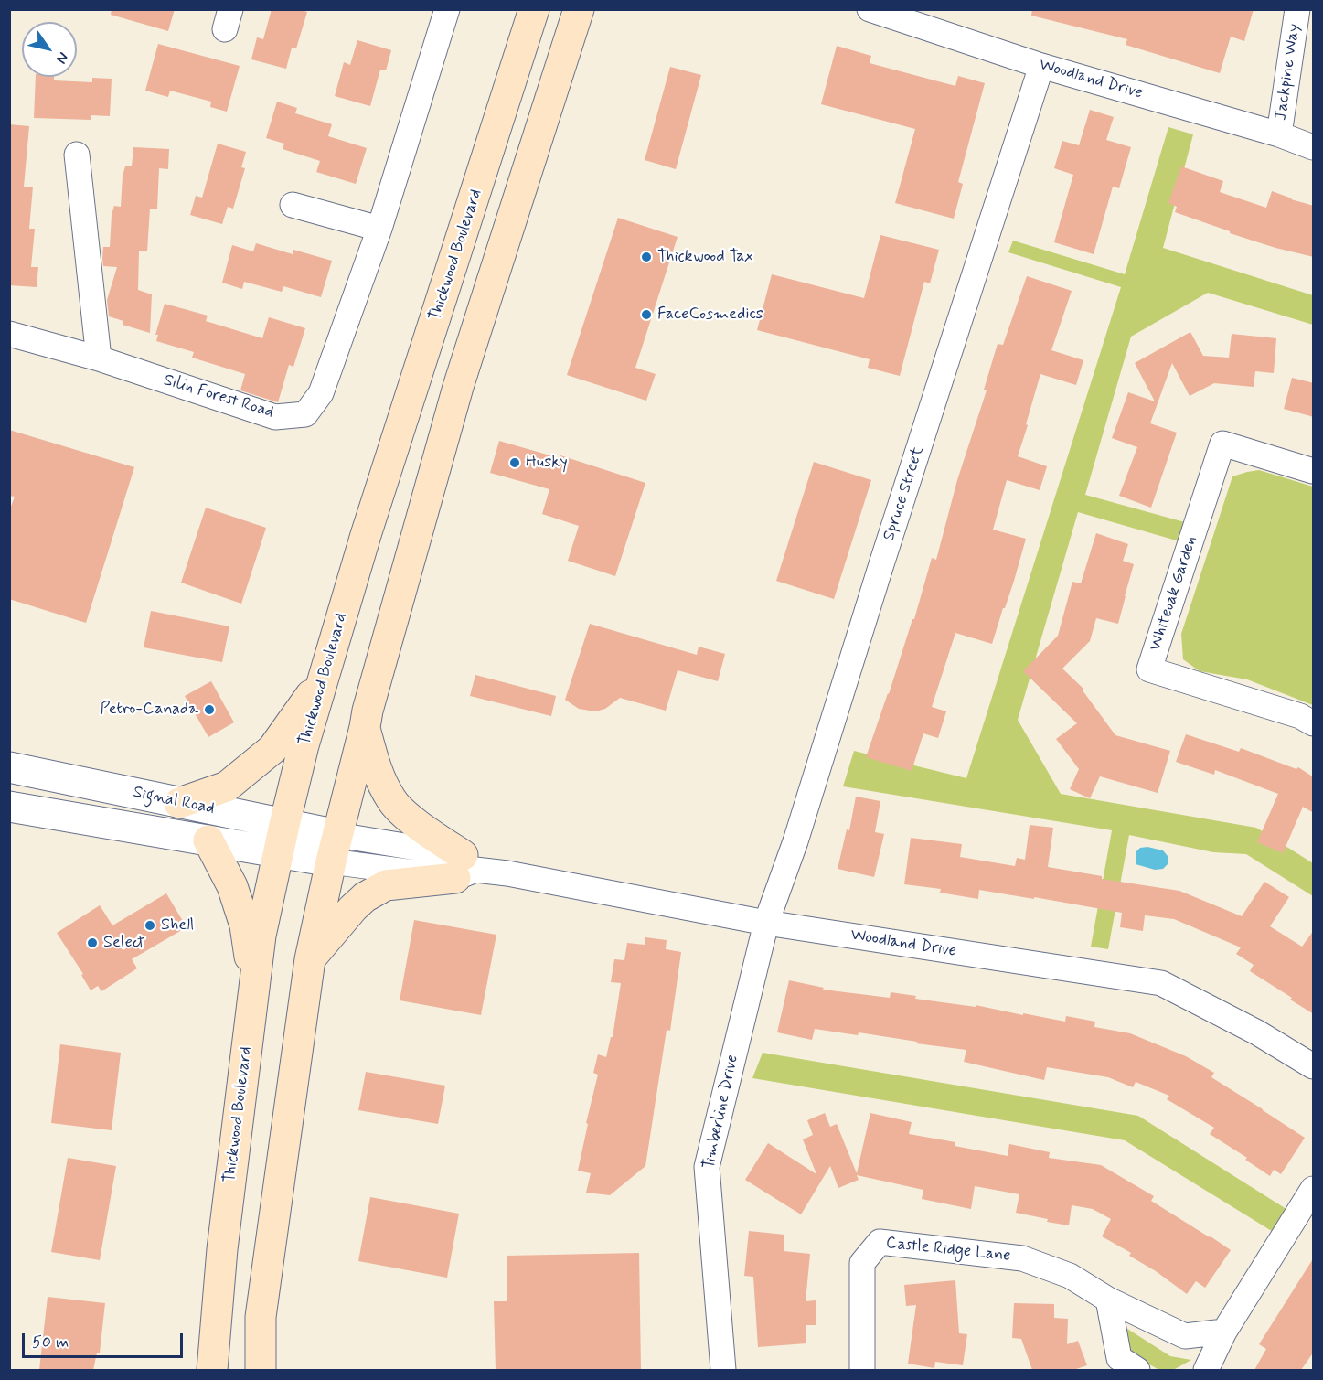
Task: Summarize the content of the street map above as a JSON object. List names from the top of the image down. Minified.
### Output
{"streets":{"main road":["Thickwood Boulevard"],"street":["Jackpine Way","Woodland Drive","Silin Forest Road","Spruce Street","Whiteoak Garden","Signal Road","Timberline Drive","Castle Ridge Lane"]},"crossings":[["Jackpine Way","Woodland Drive"],["Woodland Drive","Spruce Street"],["Woodland Drive","Signal Road"],["Woodland Drive","Timberline Drive"],["Thickwood Boulevard","Signal Road"],["Spruce Street","Timberline Drive"]],"places":["Thickwood Tax","FaceCosmedics","Husky","Petro-Canada","Shell","Select"],"scale_bar":"50 m","north":"bottom right"}
